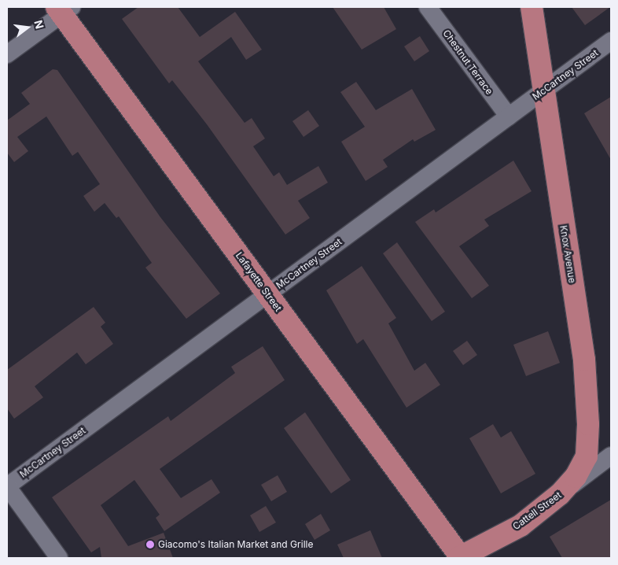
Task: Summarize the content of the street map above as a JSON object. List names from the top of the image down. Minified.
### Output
{"streets":{"main road":["Knox Avenue","Lafayette Street","Cattell Street"],"street":["Chestnut Terrace","McCartney Street"]},"crossings":[["Chestnut Terrace","McCartney Street"],["McCartney Street","Knox Avenue"],["McCartney Street","Lafayette Street"],["Knox Avenue","Cattell Street"],["Lafayette Street","Cattell Street"]],"places":["Giacomo's Italian Market and Grille"],"north":"right"}
